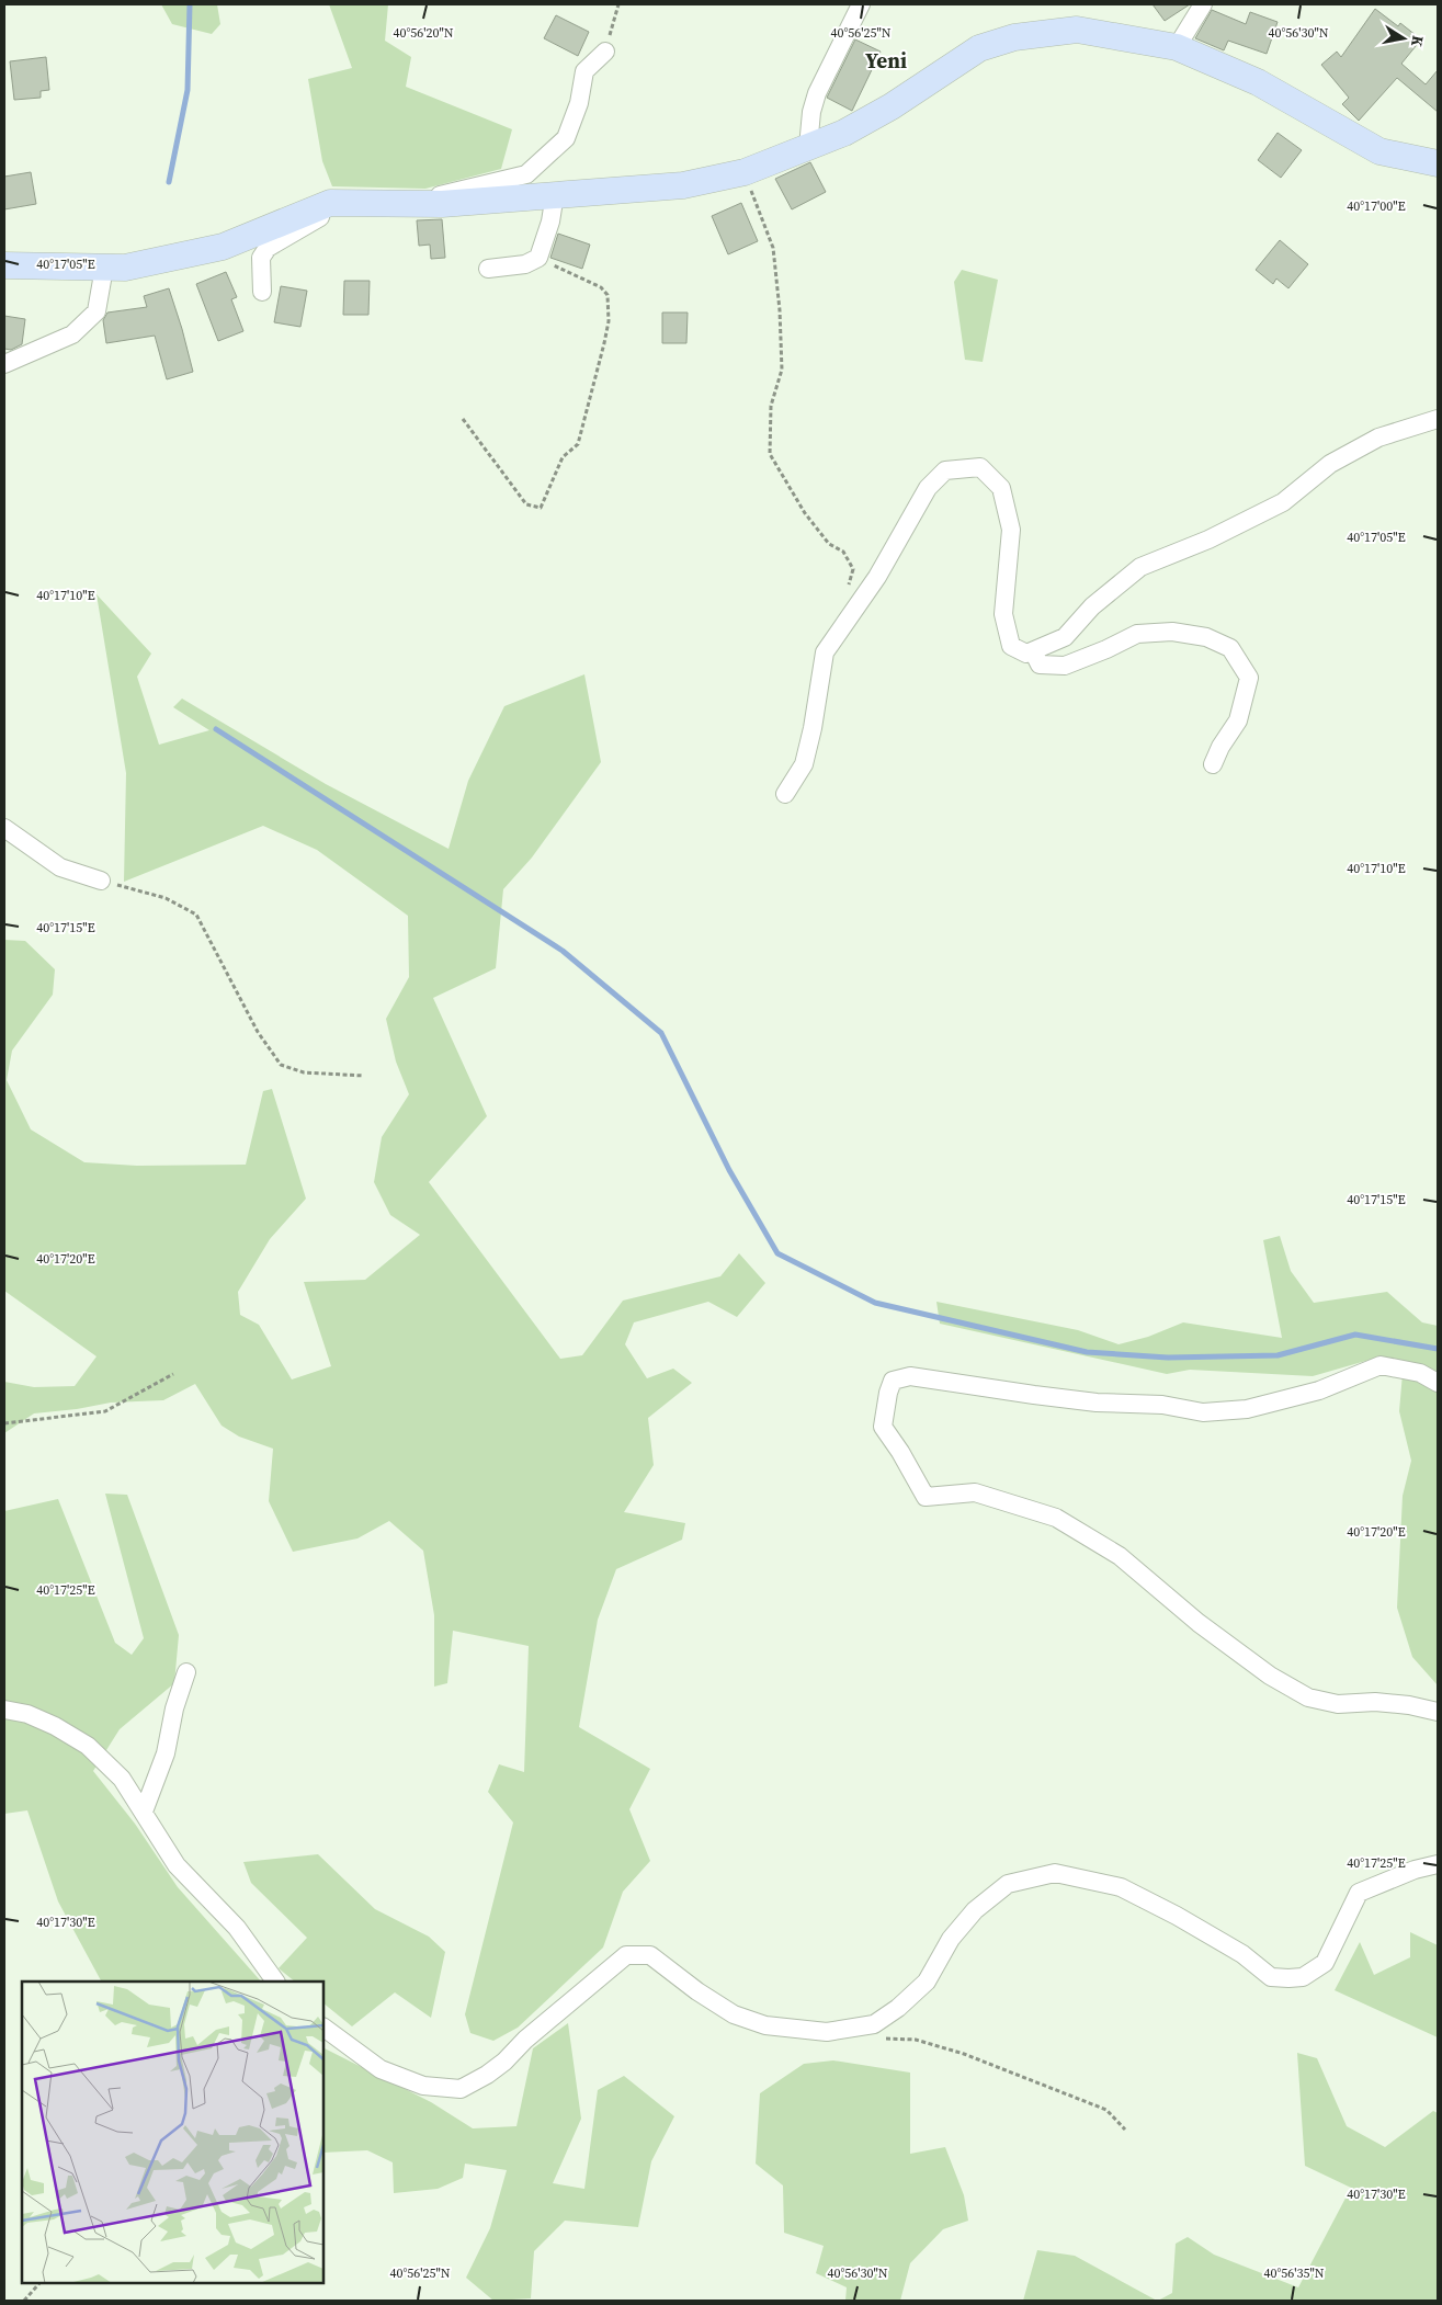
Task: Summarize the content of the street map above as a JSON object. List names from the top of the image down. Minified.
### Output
{"districts":["Yeni"],"north":"right","coordinates":["40°56'20\"N","40°56'25\"N","40°56'30\"N","40°17'00\"E","40°17'05\"E","40°17'10\"E","40°17'15\"E","40°17'20\"E","40°17'25\"E","40°17'30\"E","40°56'35\"N"]}
